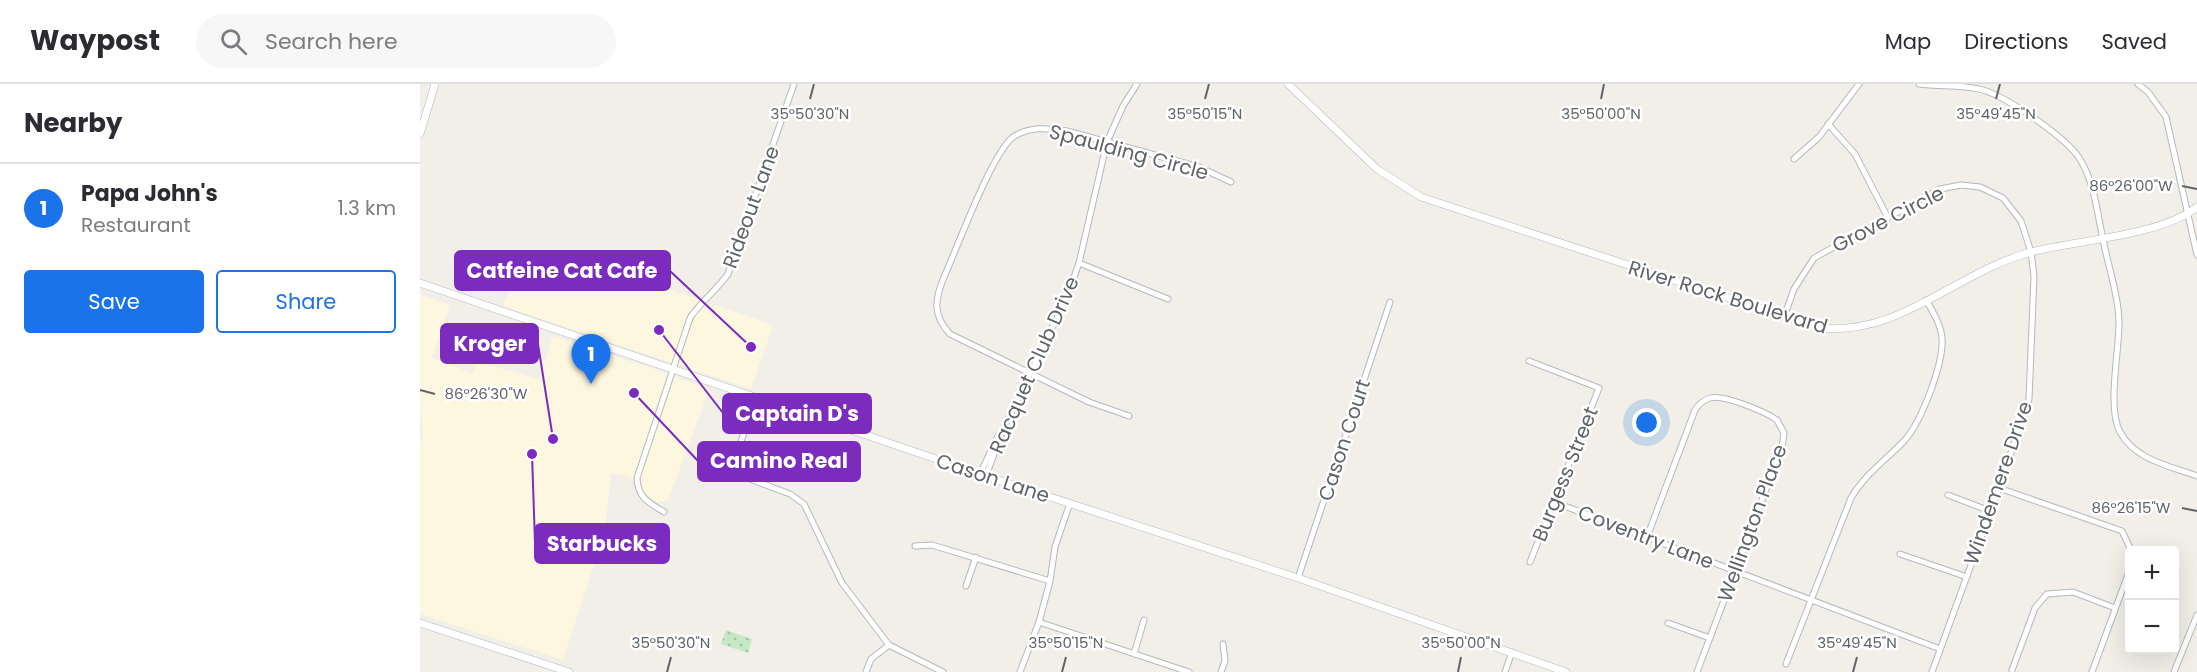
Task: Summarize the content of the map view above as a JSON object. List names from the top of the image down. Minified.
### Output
{"streets":{"street":["Spaulding Circle","Rideout Lane","Grove Circle","River Rock Boulevard","Racquet Club Drive","Cason Court","Burgess Street","Cason Lane","Windemere Drive","Wellington Place","Coventry Lane"]},"crossings":[["Spaulding Circle","Racquet Club Drive"],["Rideout Lane","Cason Lane"],["Grove Circle","River Rock Boulevard"],["Grove Circle","Windemere Drive"],["River Rock Boulevard","Windemere Drive"],["Racquet Club Drive","Cason Lane"],["Cason Court","Cason Lane"],["Burgess Street","Coventry Lane"],["Windemere Drive","Coventry Lane"],["Wellington Place","Coventry Lane"]],"places":["Captain D's","Catfeine Cat Cafe","Camino Real","Kroger","Starbucks"],"page":{"header":"Waypost","search":"Search here","nav":["Map","Directions","Saved"],"heading":"Nearby","list":[{"mark":"1","name":"Papa John's","note":"Restaurant","value":"1.3 km"}],"buttons":["Save","Share"],"pins":"1","map_buttons":["+","−"]},"coordinates":["35°50'30\"N","35°50'15\"N","35°50'00\"N","35°49'45\"N","86°26'00\"W","86°26'30\"W","86°26'15\"W"]}
